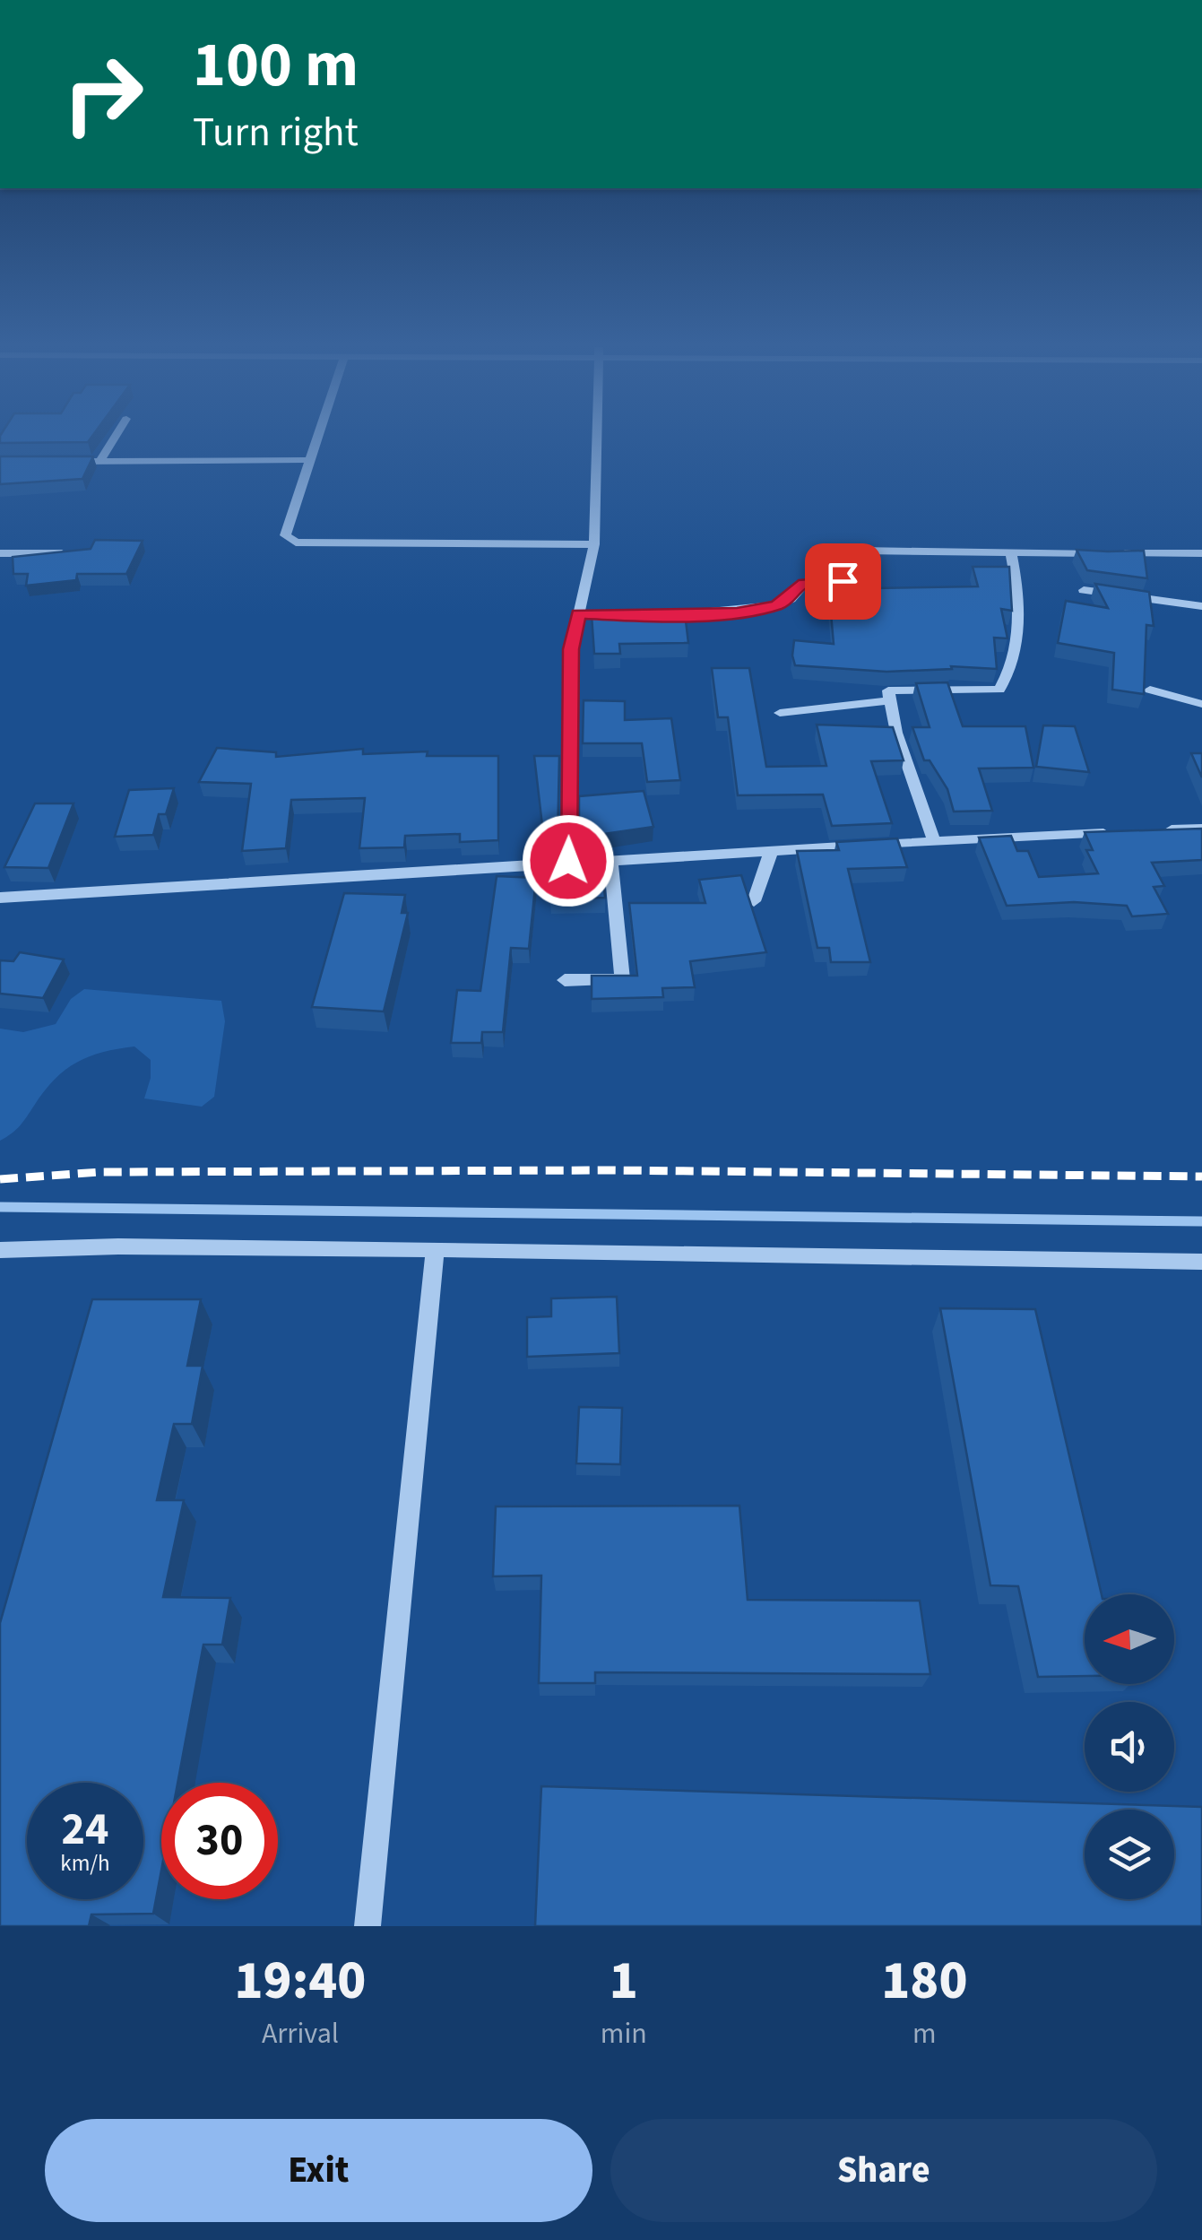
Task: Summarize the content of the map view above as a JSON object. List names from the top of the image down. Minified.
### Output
{"north":"left","page":{"turn":["100 m","Turn right"],"speed":"24 km/h","limit":"30","eta":["19:40","Arrival","1","min","180","m"],"buttons":["Exit","Share"]}}
